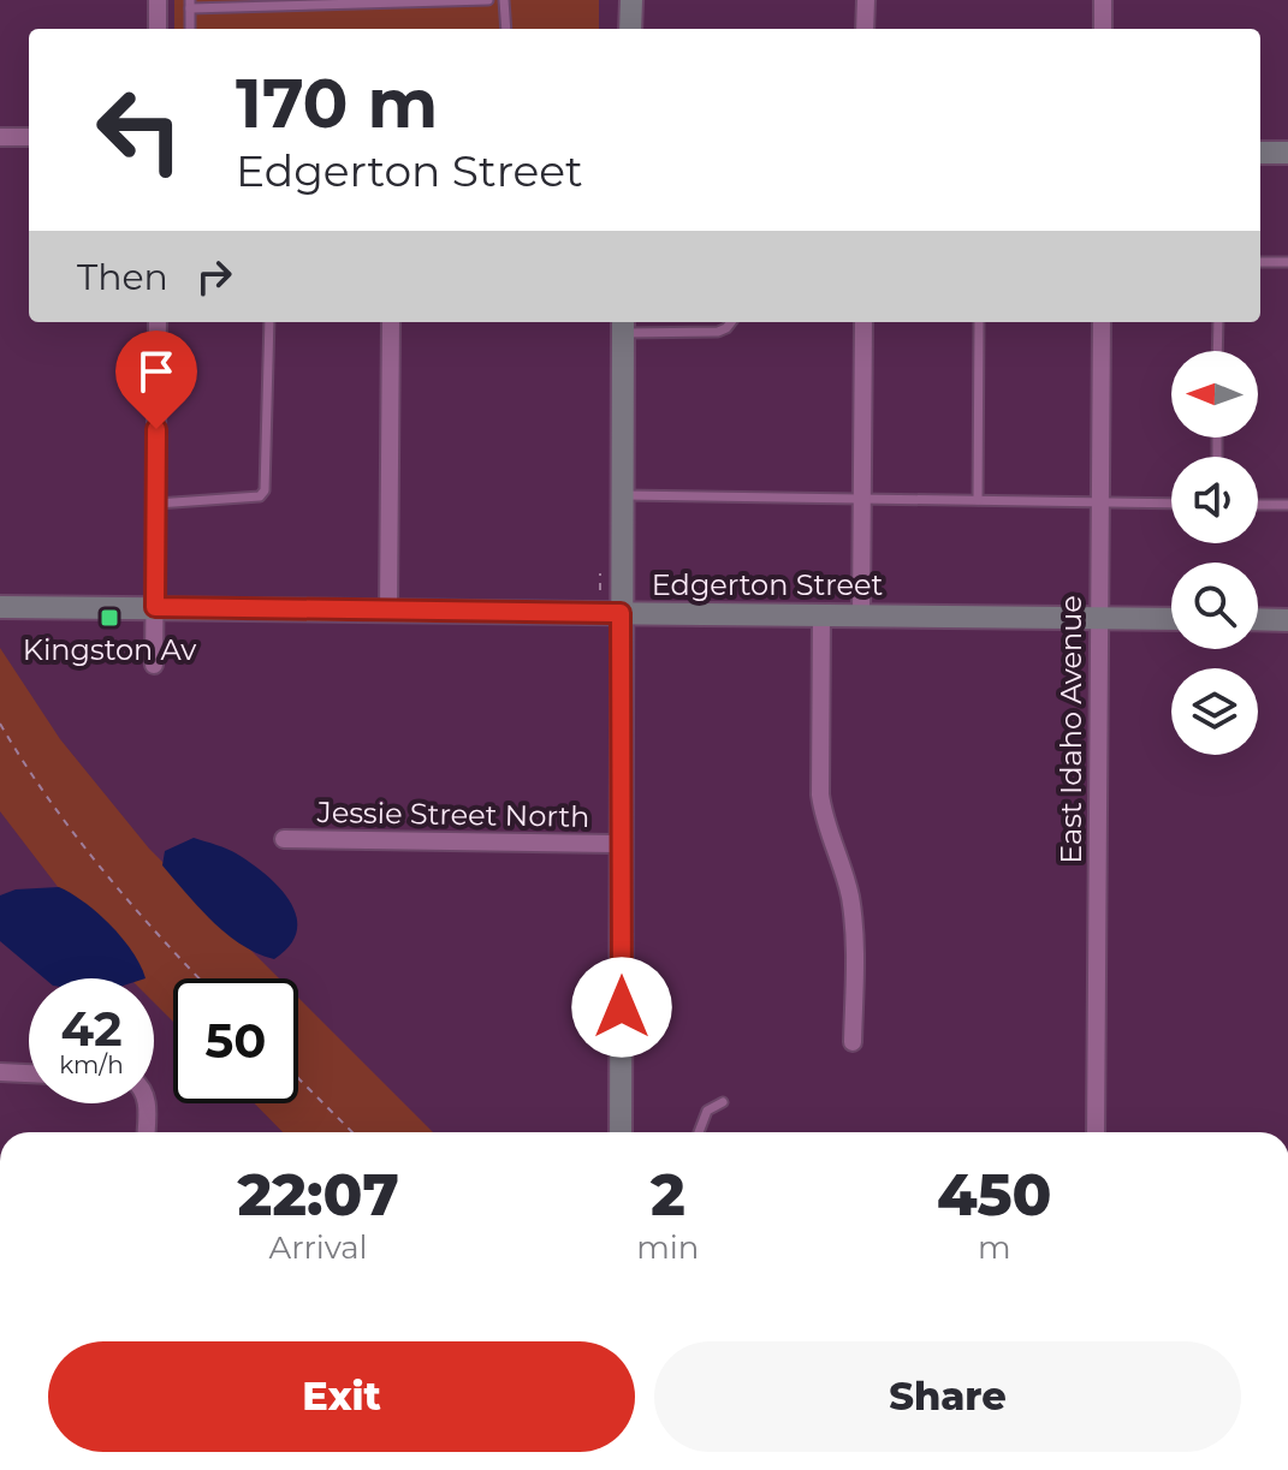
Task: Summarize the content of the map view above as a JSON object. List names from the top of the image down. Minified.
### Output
{"streets":{"street":["Edgerton Street","East Idaho Avenue","Jessie Street North"]},"crossings":[["Edgerton Street","East Idaho Avenue"]],"places":{"transit":["Kingston Av"]},"north":"left","page":{"turn":["170 m","Edgerton Street"],"then":"Then","speed":"42 km/h","limit":"50","eta":["22:07","Arrival","2","min","450","m"],"buttons":["Exit","Share"]}}
